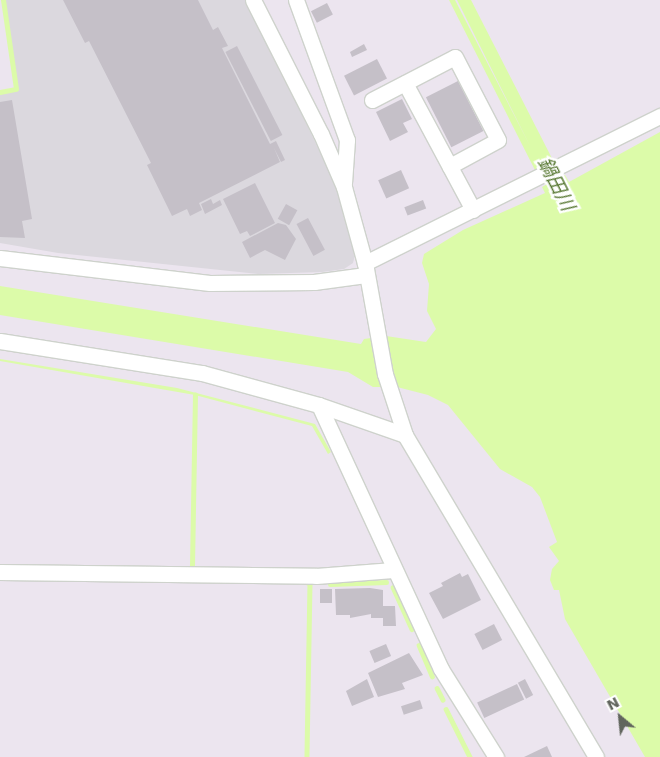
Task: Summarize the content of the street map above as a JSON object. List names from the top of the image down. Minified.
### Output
{"water":["鍋田川"],"north":"top left"}
